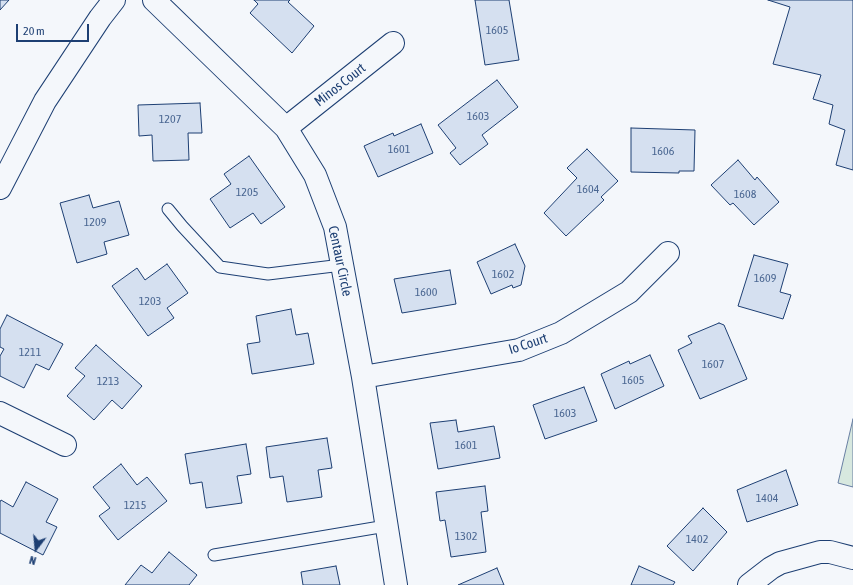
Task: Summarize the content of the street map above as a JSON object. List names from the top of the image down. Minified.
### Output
{"streets":{"street":["Minos Court","Centaur Circle","Io Court"]},"crossings":[["Minos Court","Centaur Circle"],["Centaur Circle","Io Court"]],"house_numbers":["1605","1603","1207","1601","1606","1604","1205","1608","1209","1602","1609","1600","1203","1211","1607","1605","1213","1603","1601","1404","1215","1302","1402"],"scale_bar":"20 m","north":"bottom"}
